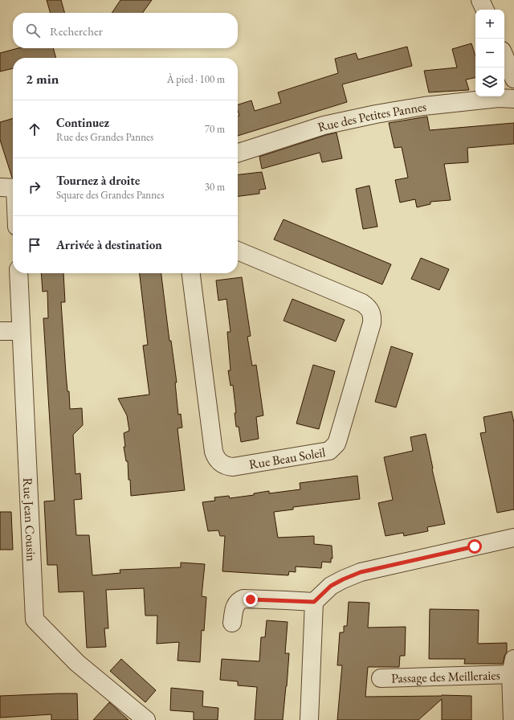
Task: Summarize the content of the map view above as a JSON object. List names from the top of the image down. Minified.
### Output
{"streets":{"street":["Rue des Petites Pannes","Rue Beau Soleil","Rue Jean Cousin","Passage des Meilleraies"]},"page":{"map_buttons":["+","−"],"search":"Rechercher","heading":["2 min","À pied · 100 m"],"list":[["Continuez","Rue des Grandes Pannes","70 m"],["Tournez à droite","Square des Grandes Pannes","30 m"],"Arrivée à destination"]}}
